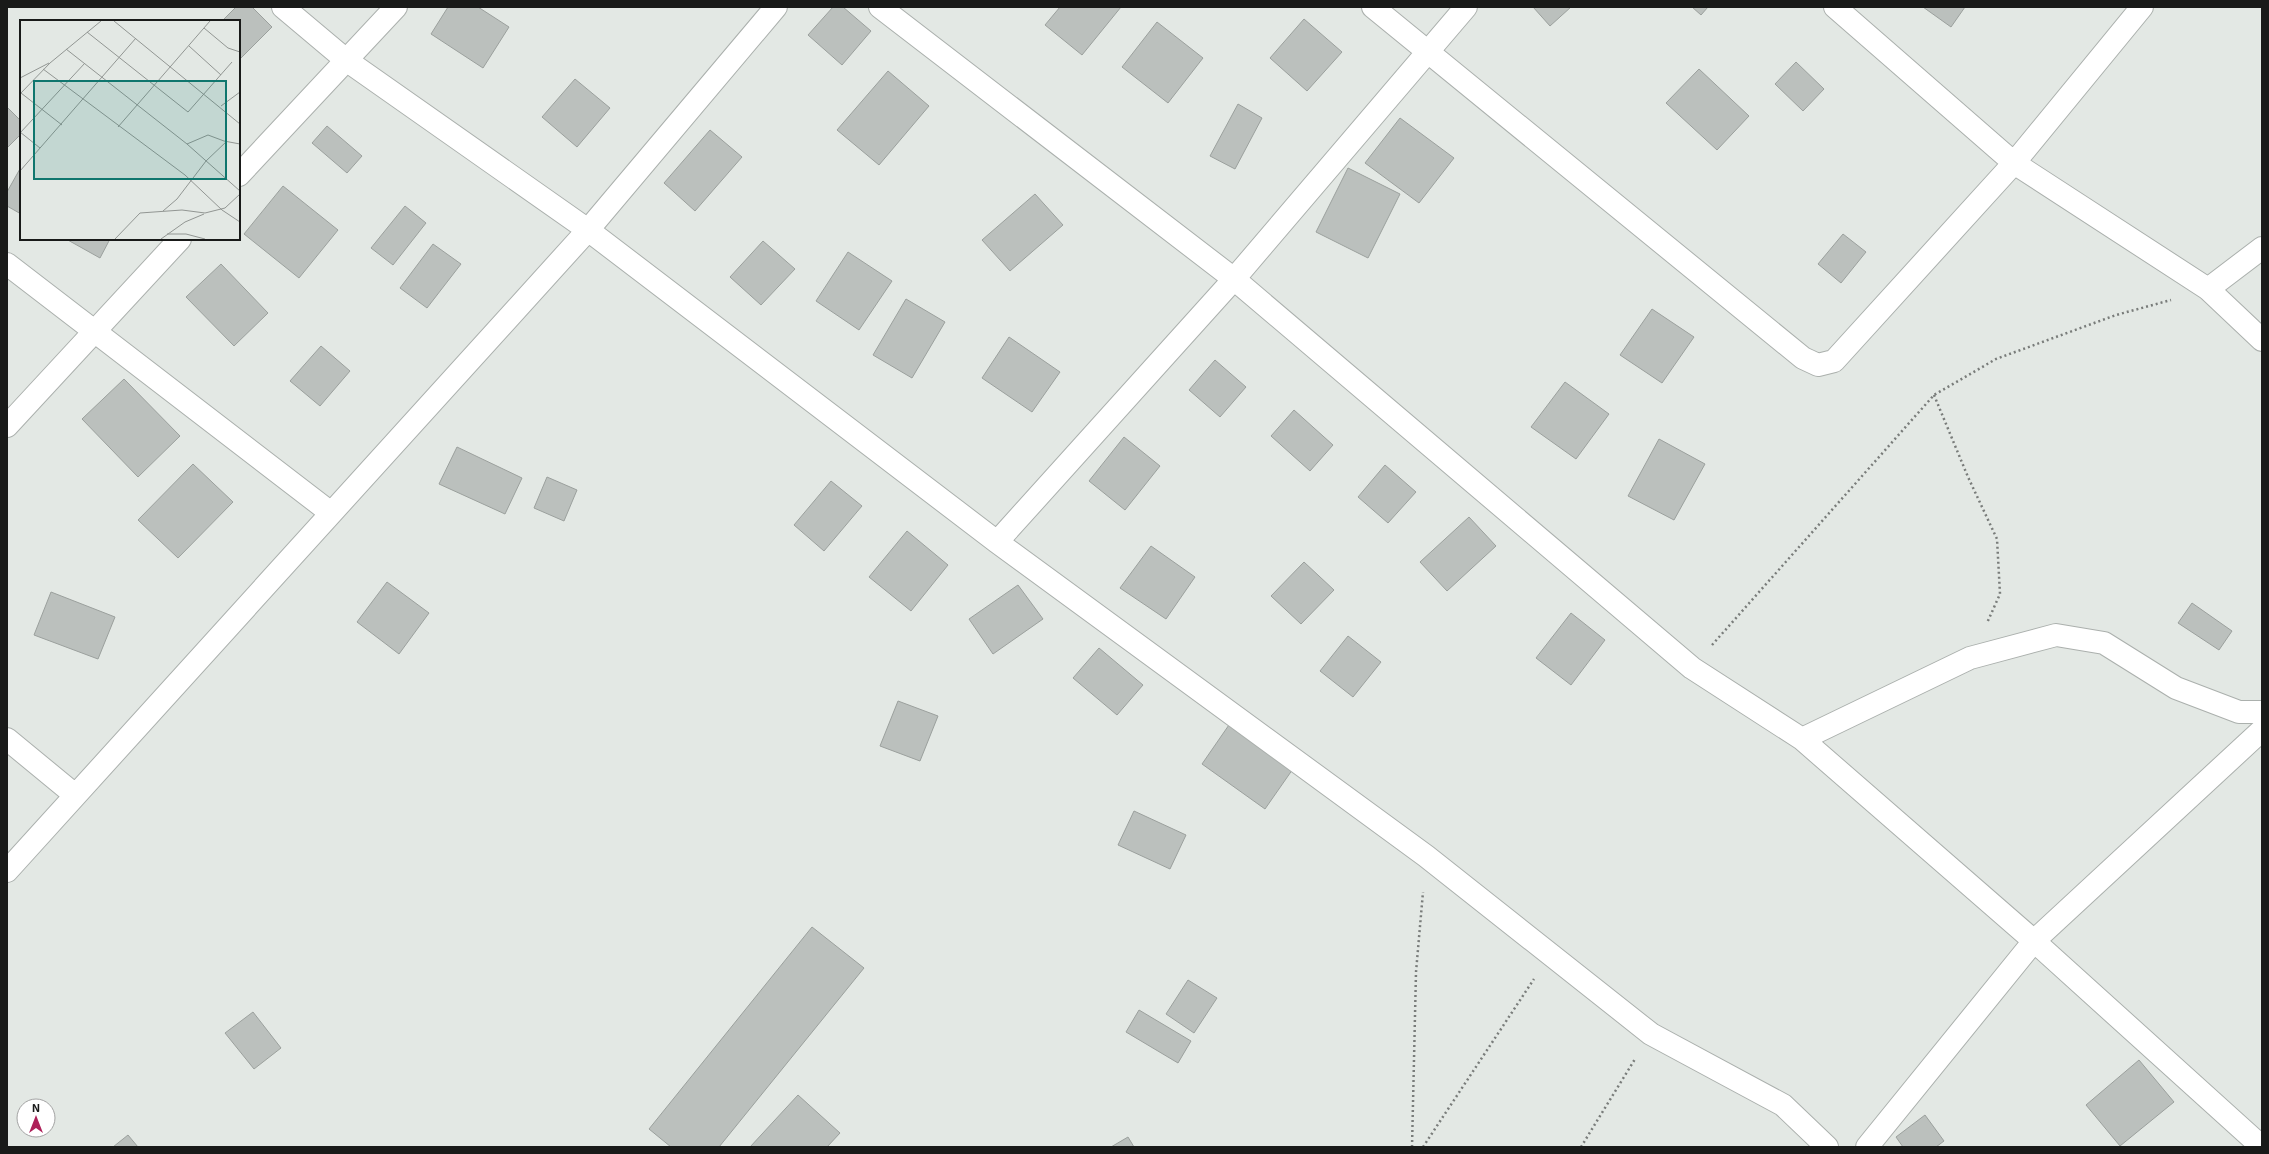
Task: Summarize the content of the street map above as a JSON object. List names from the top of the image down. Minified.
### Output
{"north":"top"}
